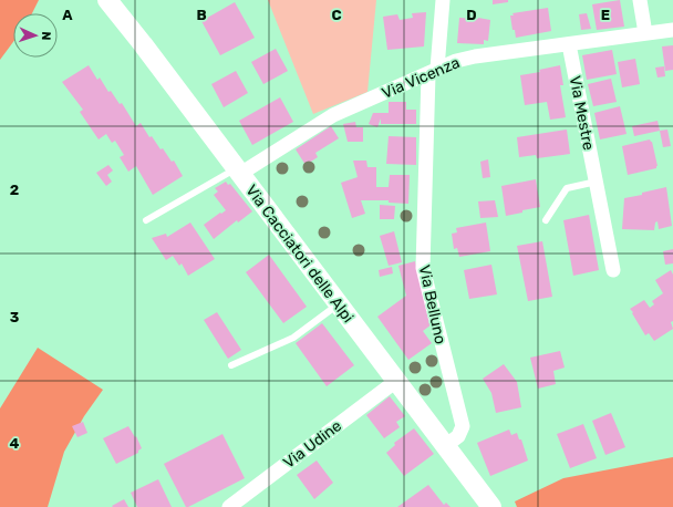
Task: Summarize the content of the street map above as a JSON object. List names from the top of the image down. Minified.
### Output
{"streets":{"street":["Via Vicenza","Via Mestre","Via Cacciatori delle Alpi","Via Belluno","Via Udine"]},"crossings":[["Via Vicenza","Via Mestre"],["Via Vicenza","Via Cacciatori delle Alpi"],["Via Vicenza","Via Belluno"],["Via Cacciatori delle Alpi","Via Belluno"],["Via Cacciatori delle Alpi","Via Udine"]],"north":"right","grid":{"columns":["A","B","C","D","E"],"rows":["2","3","4"]}}
